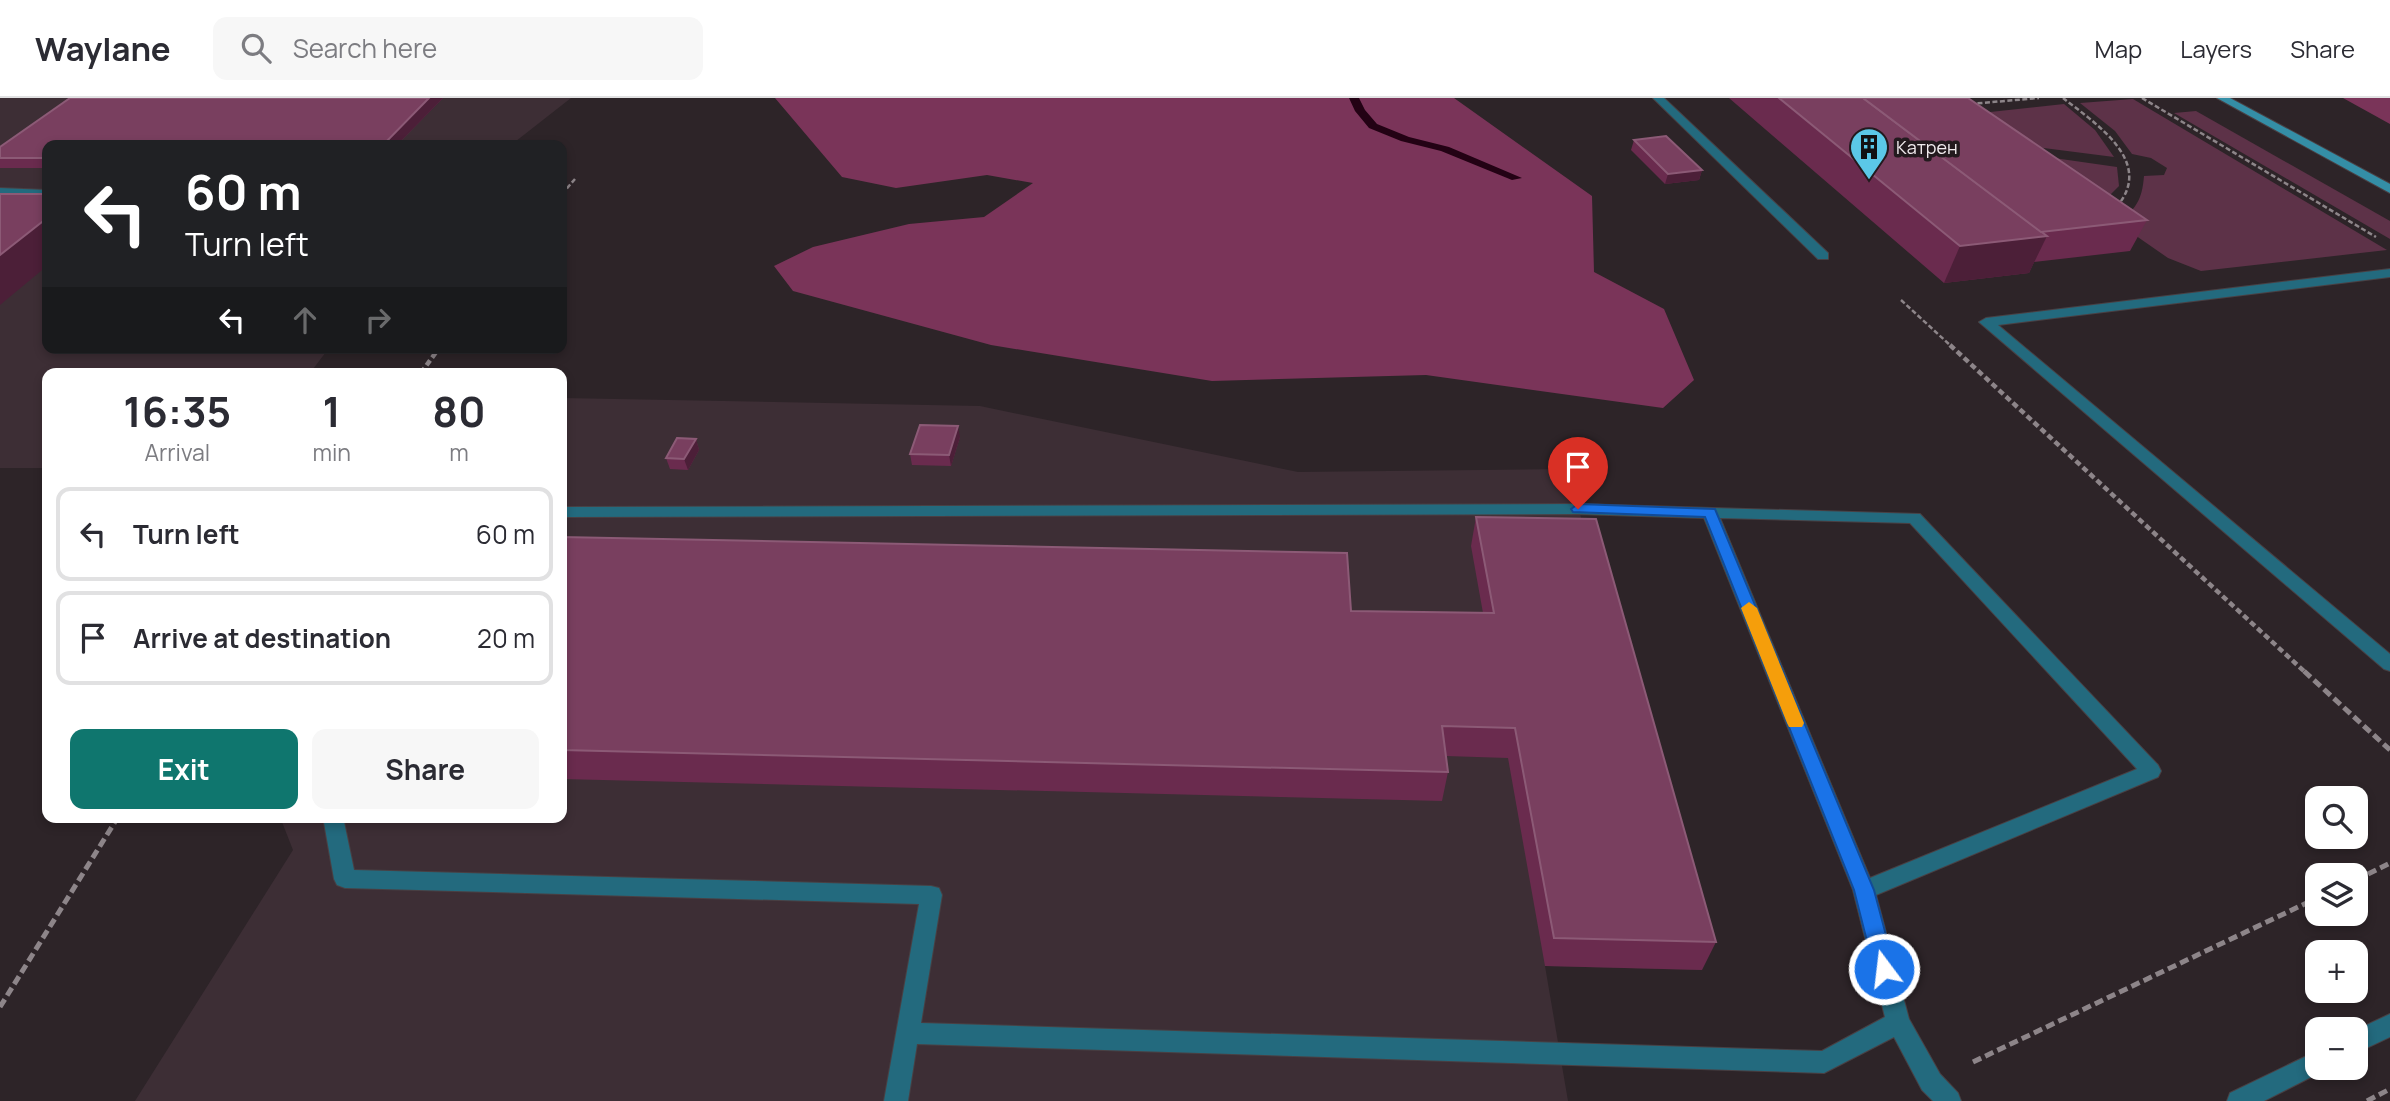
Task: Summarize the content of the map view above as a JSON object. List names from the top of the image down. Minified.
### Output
{"places":{"building":["Катрен"]},"page":{"header":"Waylane","search":"Search here","nav":["Map","Layers","Share"],"turn":["60 m","Turn left"],"eta":["16:35","Arrival","1","min","80","m"],"list":[{"name":"Turn left","value":"60 m"},{"name":"Arrive at destination","value":"20 m"}],"buttons":["Exit","Share"],"map_buttons":["+","−"]}}
